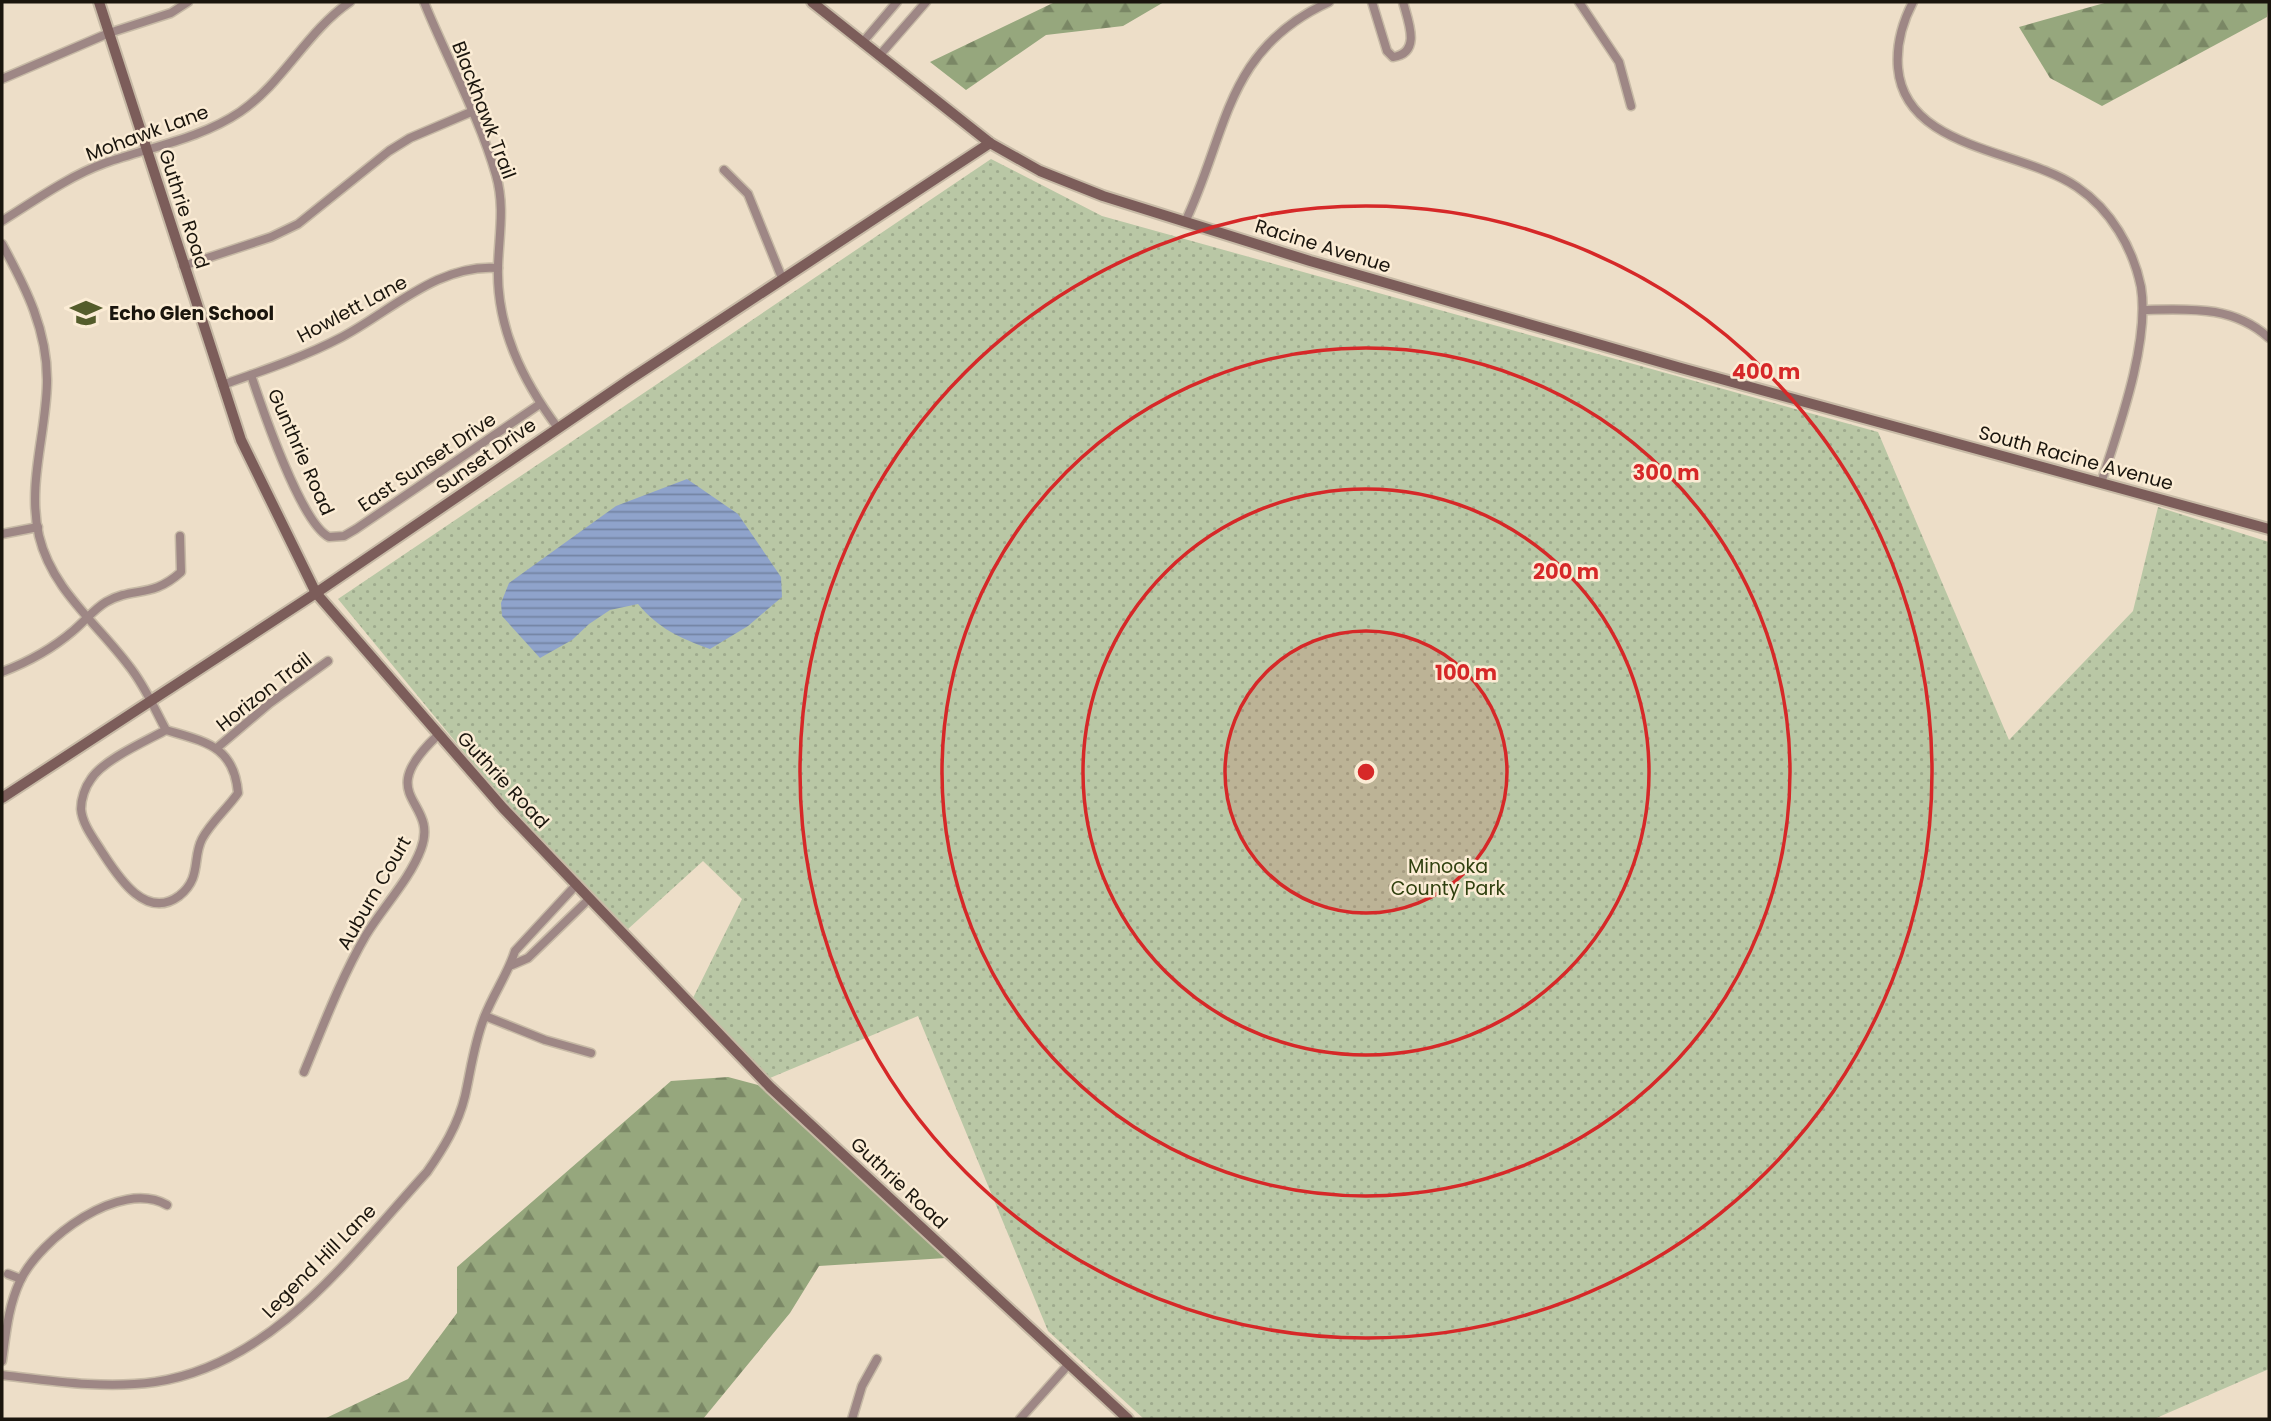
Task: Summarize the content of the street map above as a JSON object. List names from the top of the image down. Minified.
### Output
{"streets":{"street":["Blackhawk Trail","Mohawk Lane","Guthrie Road","Racine Avenue","Howlett Lane","Gunthrie Road","Sunset Drive","South Racine Avenue","East Sunset Drive","Horizon Trail","Auburn Court","Legend Hill Lane"]},"crossings":[["Blackhawk Trail","Howlett Lane"],["Blackhawk Trail","Sunset Drive"],["Blackhawk Trail","East Sunset Drive"],["Mohawk Lane","Guthrie Road"],["Guthrie Road","Howlett Lane"],["Guthrie Road","Sunset Drive"],["Guthrie Road","Auburn Court"],["Guthrie Road","Legend Hill Lane"],["Racine Avenue","Sunset Drive"],["Racine Avenue","South Racine Avenue"],["Howlett Lane","Gunthrie Road"],["Gunthrie Road","East Sunset Drive"]],"parks":["Minooka County Park"],"places":{"school or university":["Echo Glen School"]},"rings":["400 m","300 m","200 m","100 m"]}
